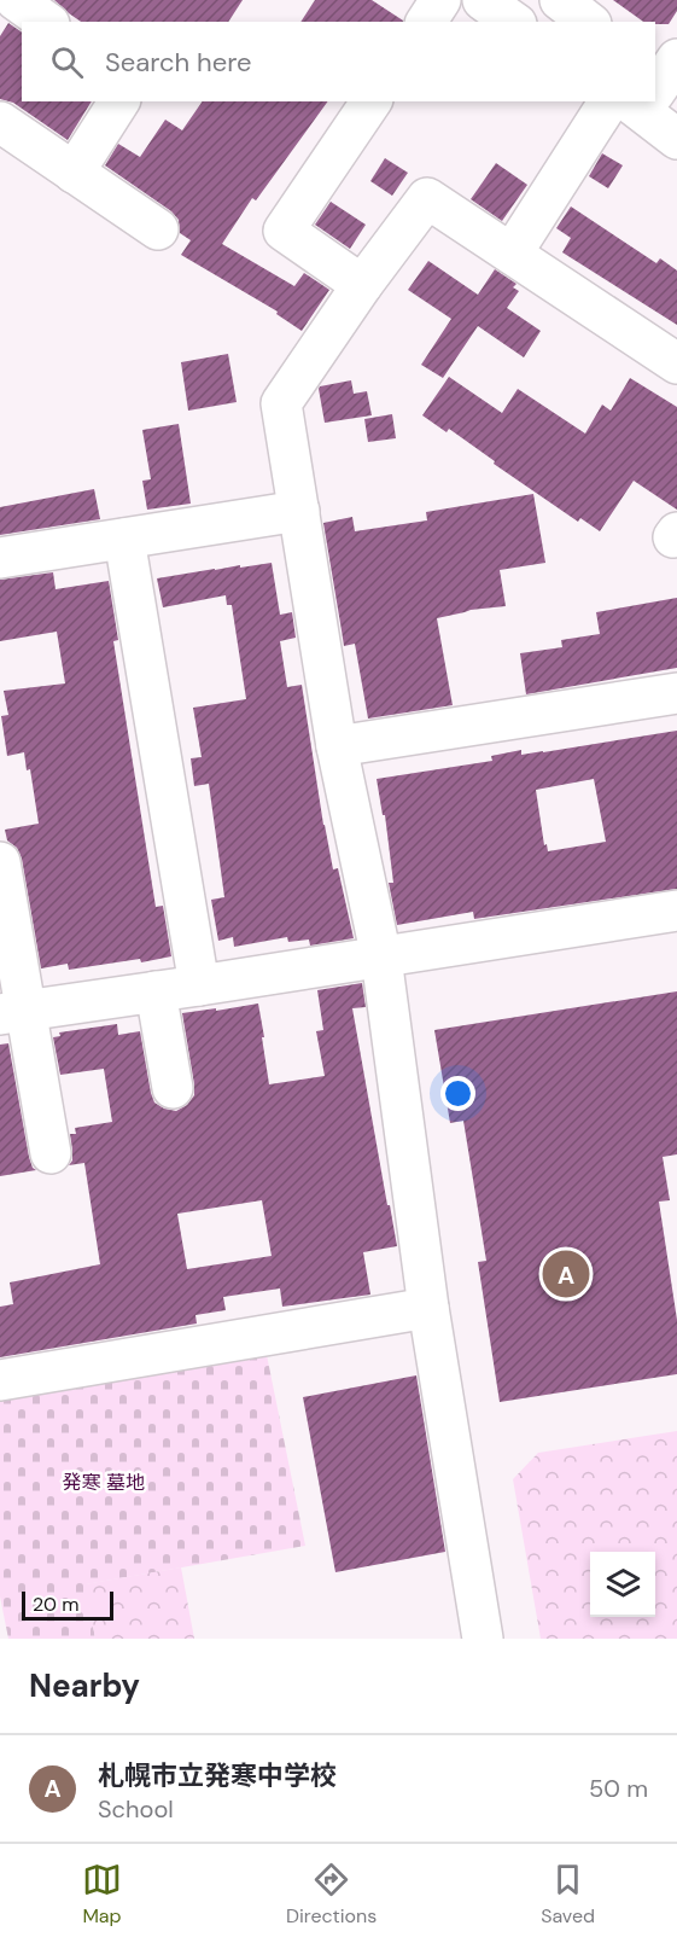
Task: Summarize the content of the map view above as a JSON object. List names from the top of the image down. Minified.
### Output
{"parks":["発寒 墓地"],"scale_bar":"20 m","page":{"search":"Search here","pins":"A","scale":"20 m","heading":"Nearby","list":[{"mark":"A","name":"札幌市立発寒中学校","note":"School","value":"50 m"}],"nav":["Map","Directions","Saved"]}}
